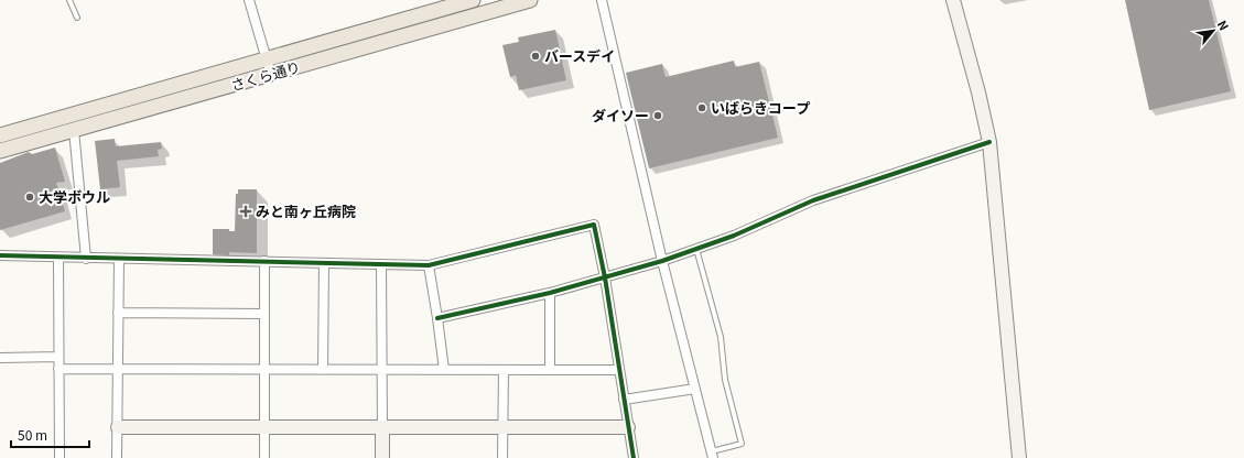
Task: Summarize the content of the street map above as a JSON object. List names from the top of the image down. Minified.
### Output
{"streets":{"main road":["さくら通り"]},"places":{"other":["バースデイ","いばらきコープ","ダイソー","大学ボウル"],"health":["みと南ヶ丘病院"]},"scale_bar":"50 m","north":"top right"}
